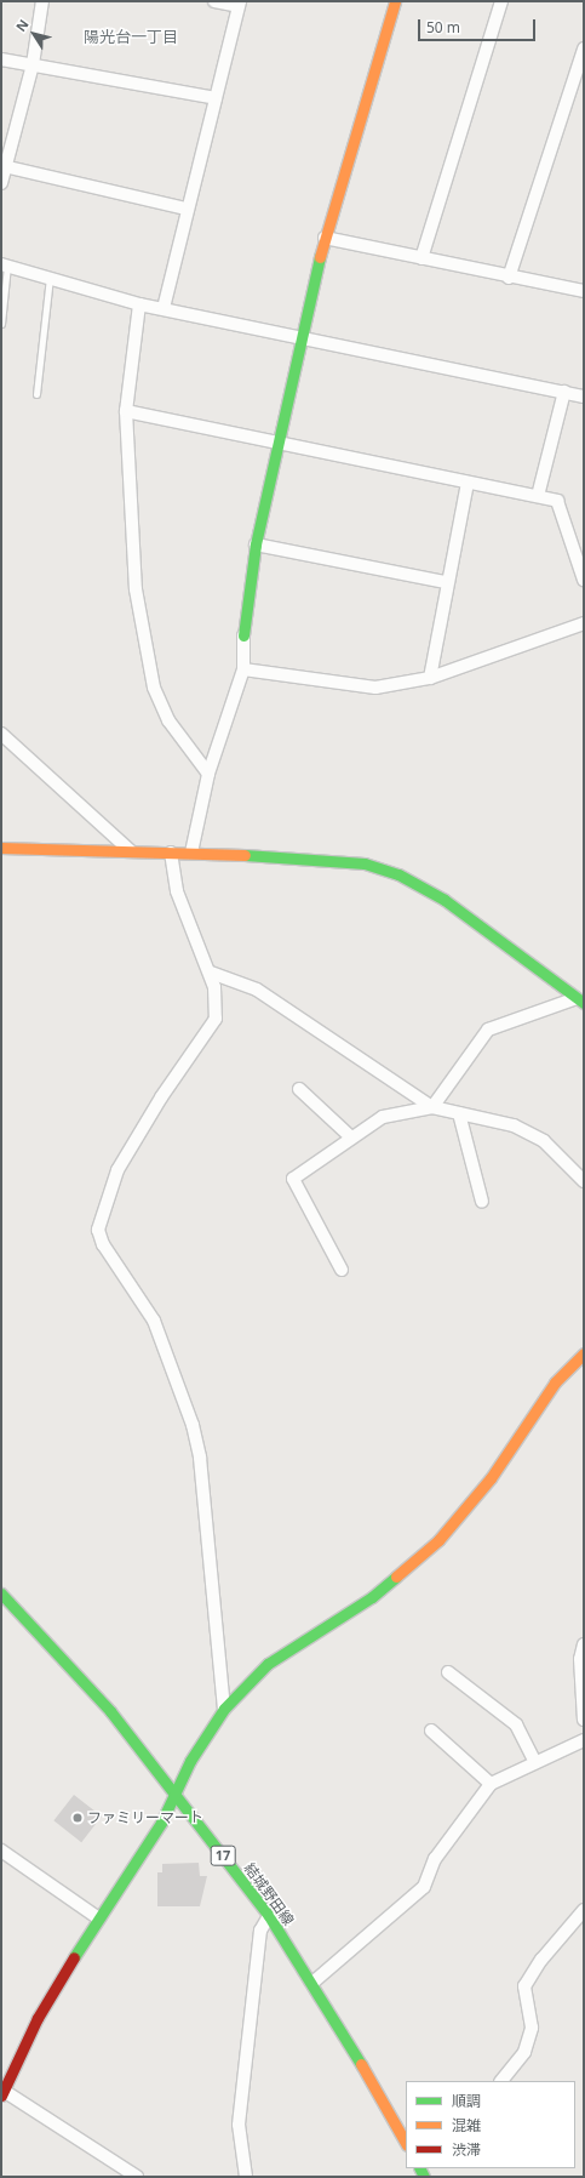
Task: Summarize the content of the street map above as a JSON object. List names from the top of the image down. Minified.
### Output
{"streets":{"street":["17","結城野田線"]},"districts":["陽光台一丁目"],"places":["ファミリーマート"],"legend":["順調","混雑","渋滞"],"scale_bar":"50 m","north":"top left"}
